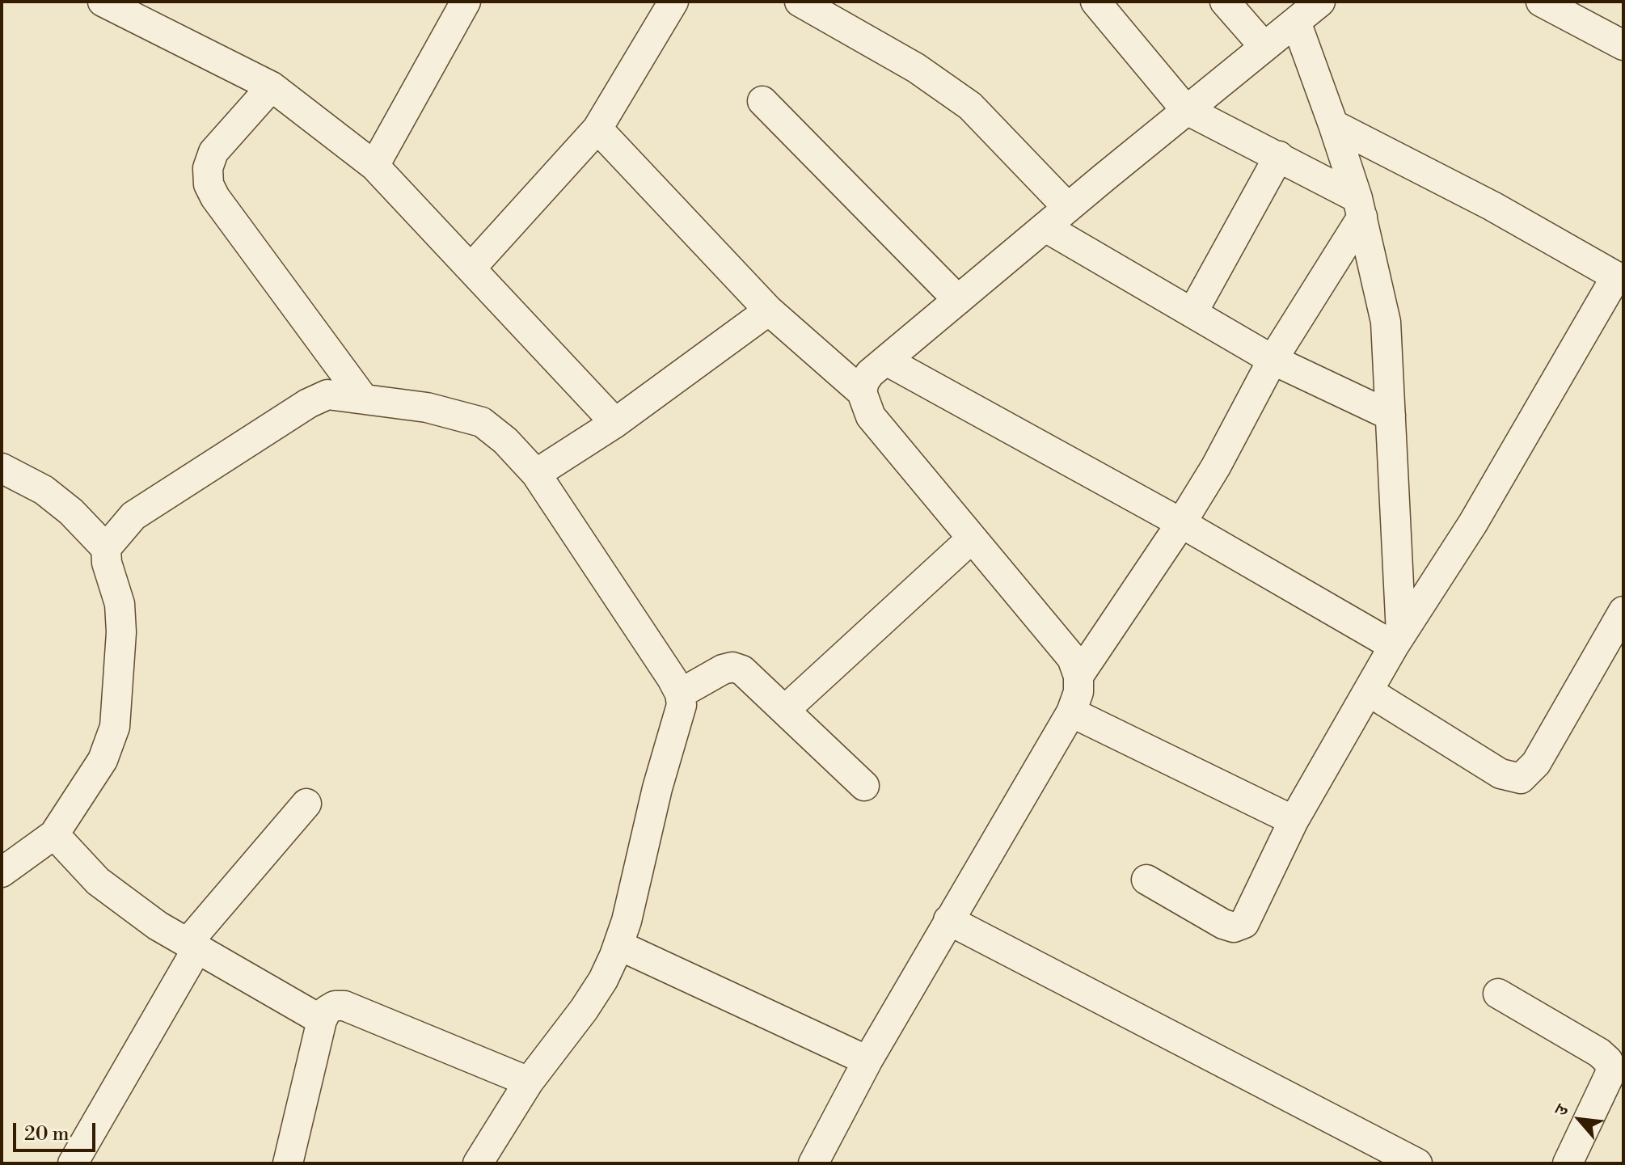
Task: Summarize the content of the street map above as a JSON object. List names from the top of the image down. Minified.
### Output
{"scale_bar":"20 m","north":"top left"}
